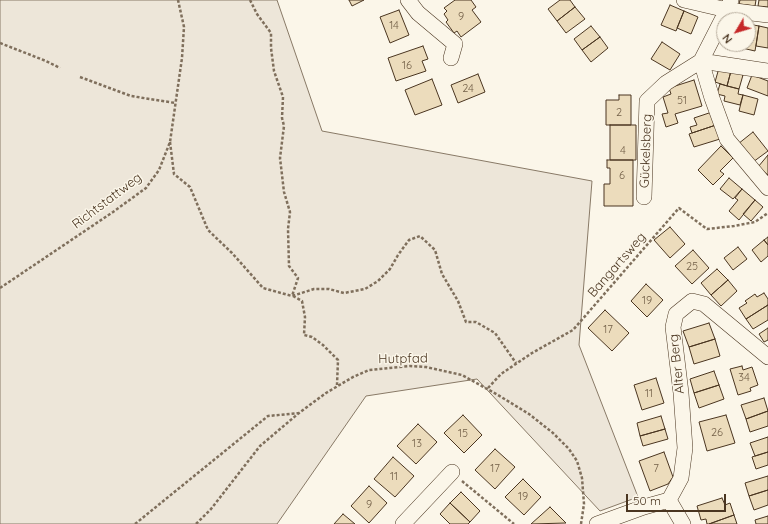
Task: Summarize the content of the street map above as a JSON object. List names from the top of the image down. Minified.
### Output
{"streets":{"street":["Gückelsberg","Alter Berg"],"path":["Richtstattweg","Bangartsweg","Hutpfad"]},"crossings":[["Bangartsweg","Hutpfad"]],"house_numbers":["9","14","16","24","51","2","4","6","25","19","17","34","11","26","15","13","17","7","11","19","9"],"scale_bar":"50 m","north":"bottom left"}
